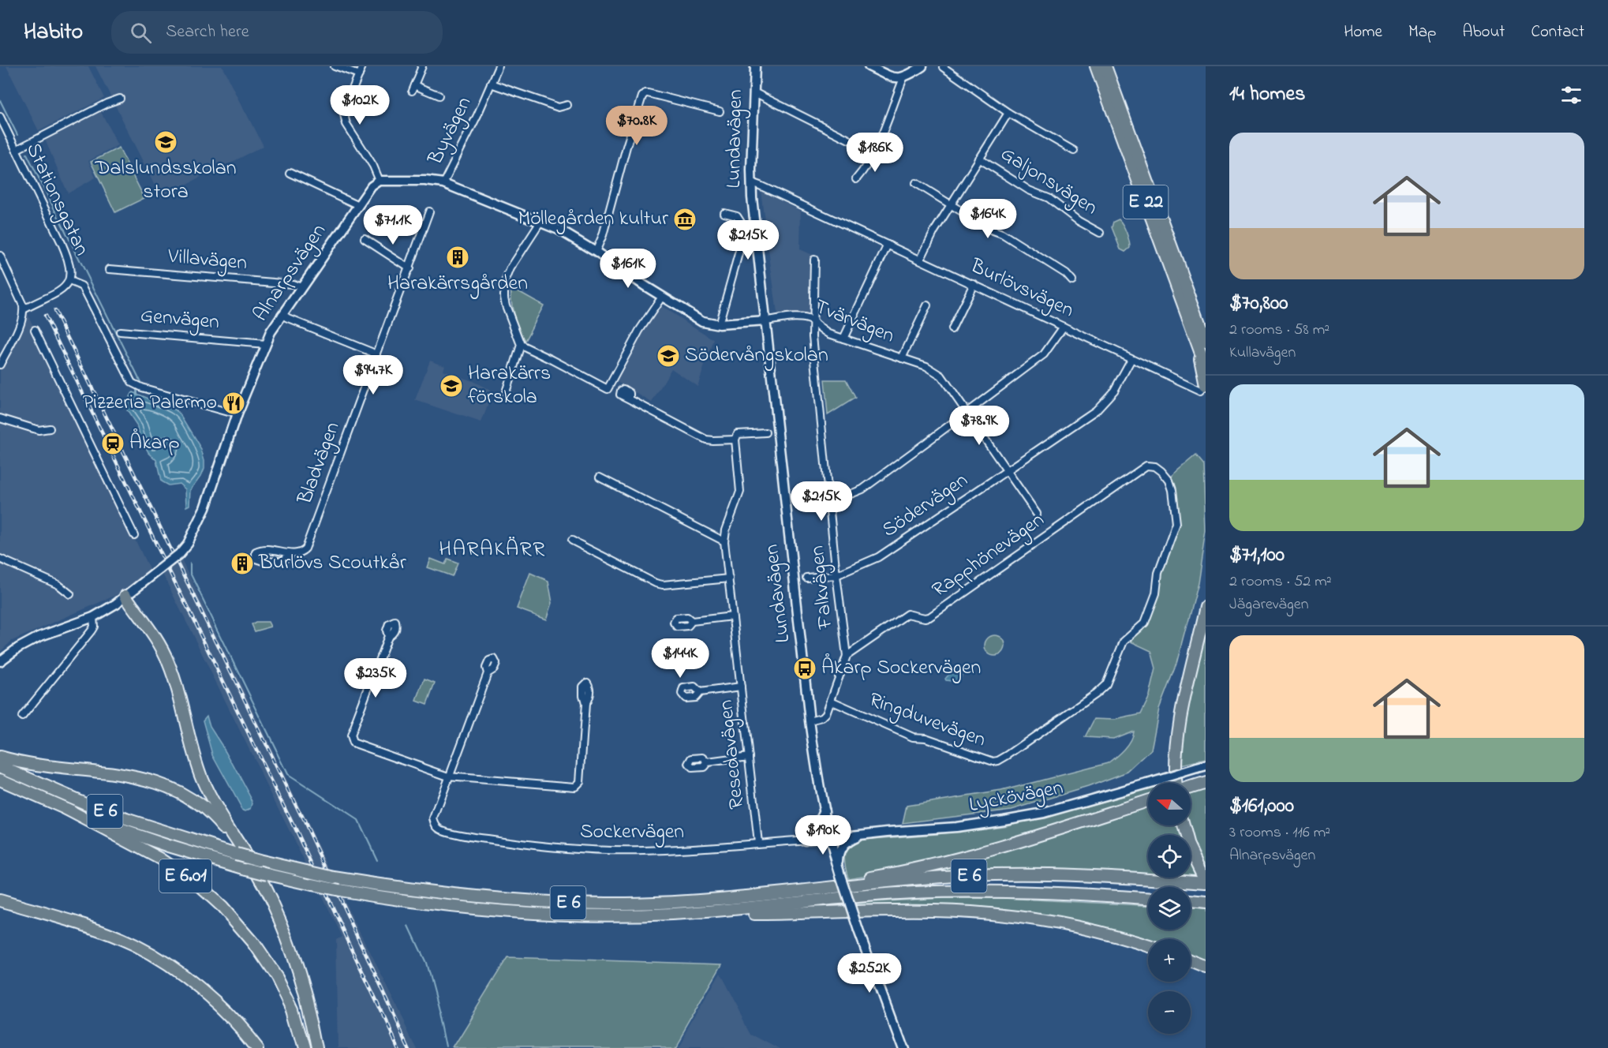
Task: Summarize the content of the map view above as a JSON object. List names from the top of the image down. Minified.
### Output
{"streets":{"highway":["E 22","E 6","E 6.01"],"main road":["Lundavägen","Alnarpsvägen","Lyckövägen"],"street":["Byvägen","Galjonsvägen","Stationsgatan","Villavägen","Burlövsvägen","Genvägen","Tvärvägen","Bladvägen","Södervägen","Rapphönevägen","Falkvägen","Ringduvevägen","Resedavägen","Sockervägen"]},"crossings":[["Lundavägen","Burlövsvägen"],["Lundavägen","Tvärvägen"],["Lundavägen","Falkvägen"],["Lundavägen","Lyckövägen"],["Lundavägen","Sockervägen"],["E 22","Burlövsvägen"],["Villavägen","Alnarpsvägen"],["Alnarpsvägen","Genvägen"],["Burlövsvägen","Södervägen"],["Tvärvägen","Södervägen"],["Tvärvägen","Falkvägen"],["Södervägen","Falkvägen"],["Rapphönevägen","Falkvägen"],["Rapphönevägen","Ringduvevägen"],["Falkvägen","Ringduvevägen"],["Resedavägen","Sockervägen"],["Lyckövägen","Sockervägen"],["E 6","E 6.01"]],"districts":["HARAKÄRR"],"places":{"school or university":["Dalslundsskolan stora","Södervångskolan","Harakärrs förskola"],"museum":["Möllegården kultur"],"building":["Harakärrsgården","Burlövs Scoutkår"],"restaurant":["Pizzeria Palermo"],"station":["Åkarp"],"bus stop":["Åkarp Sockervägen"]},"north":"left","page":{"header":"Habito","search":"Search here","nav":["Home","Map","About","Contact"],"heading":"14 homes","price":["$102K","$70.8K","$186K","$164K","$71.1K","$215K","$161K","$94.7K","$78.9K","$215K","$144K","$235K","$190K","$252K"],"list":[{"name":"$70,800","note":"2 rooms · 58 m² · Kullavägen"},{"name":"$71,100","note":"2 rooms · 52 m² · Jägarevägen"},{"name":"$161,000","note":"3 rooms · 116 m² · Alnarpsvägen"}],"map_buttons":["+","−"]}}
